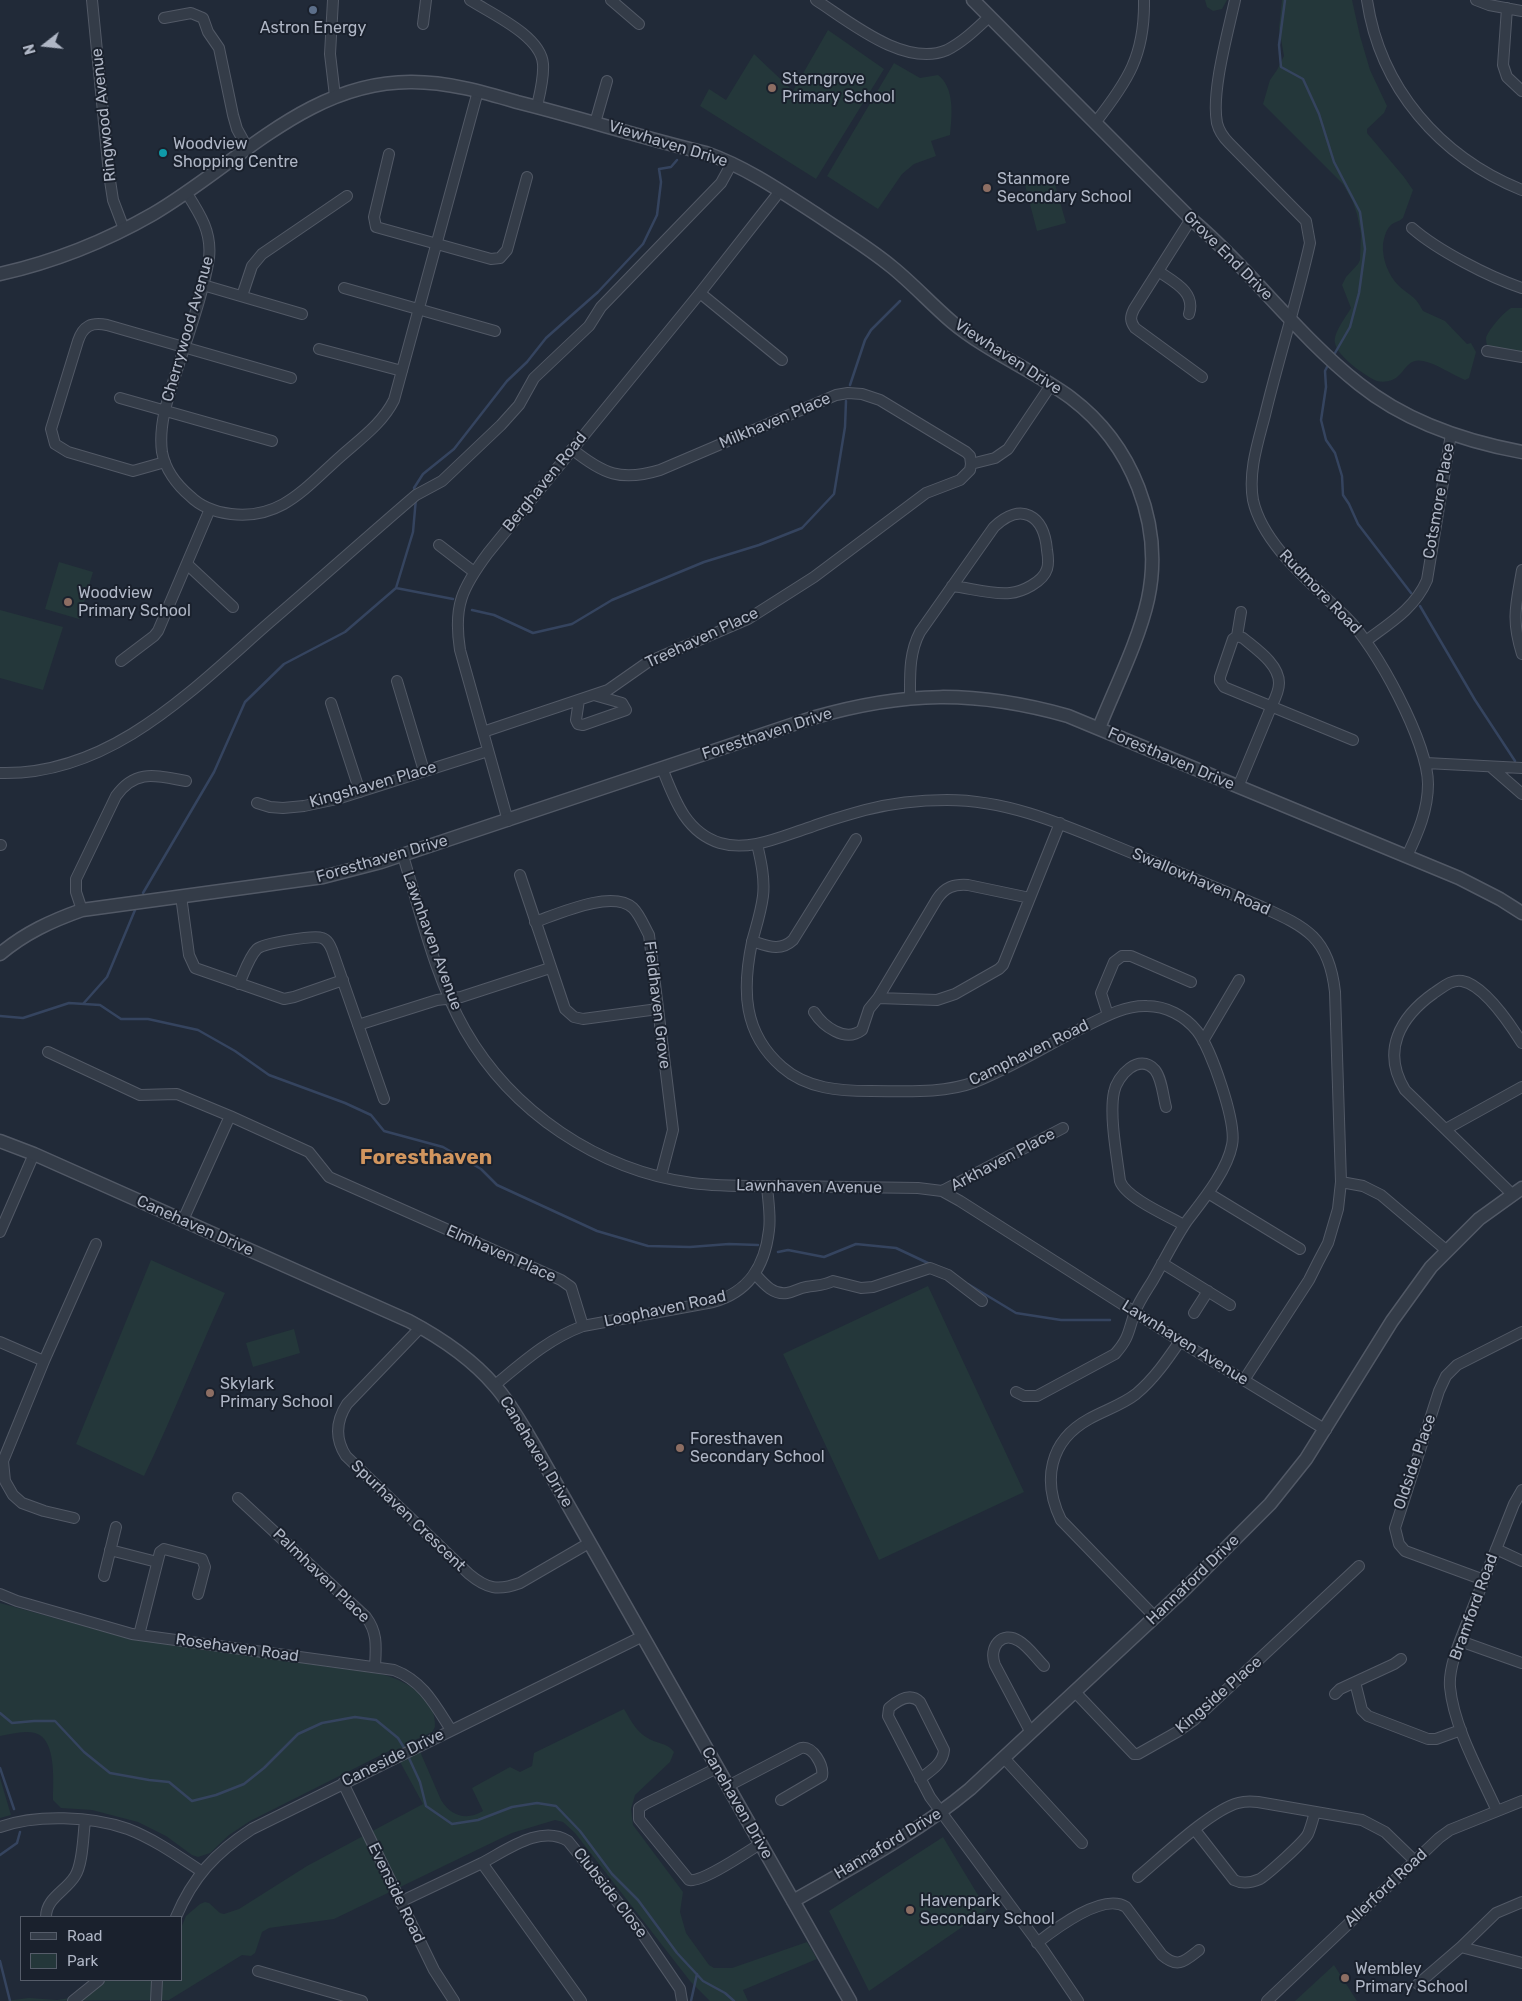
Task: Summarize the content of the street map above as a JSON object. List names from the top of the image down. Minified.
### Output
{"streets":{"street":["Ringwood Avenue","Viewhaven Drive","Grove End Drive","Cherrywood Avenue","Milkhaven Place","Berghaven Road","Cotsmore Place","Rudmore Road","Treehaven Place","Foresthaven Drive","Kingshaven Place","Swallowhaven Road","Lawnhaven Avenue","Fieldhaven Grove","Camphaven Road","Arkhaven Place","Canehaven Drive","Elmhaven Place","Loophaven Road","Oldside Place","Spurhaven Crescent","Palmhaven Place","Hannaford Drive","Bramford Road","Rosehaven Road","Kingside Place","Caneside Drive","Allerford Road","Evenside Road","Clubside Close"]},"crossings":[["Ringwood Avenue","Viewhaven Drive"],["Viewhaven Drive","Cherrywood Avenue"],["Viewhaven Drive","Berghaven Road"],["Viewhaven Drive","Foresthaven Drive"],["Grove End Drive","Cotsmore Place"],["Grove End Drive","Rudmore Road"],["Milkhaven Place","Berghaven Road"],["Milkhaven Place","Treehaven Place"],["Berghaven Road","Treehaven Place"],["Berghaven Road","Foresthaven Drive"],["Berghaven Road","Kingshaven Place"],["Cotsmore Place","Rudmore Road"],["Rudmore Road","Foresthaven Drive"],["Foresthaven Drive","Swallowhaven Road"],["Foresthaven Drive","Lawnhaven Avenue"],["Swallowhaven Road","Lawnhaven Avenue"],["Swallowhaven Road","Camphaven Road"],["Lawnhaven Avenue","Fieldhaven Grove"],["Lawnhaven Avenue","Camphaven Road"],["Lawnhaven Avenue","Arkhaven Place"],["Lawnhaven Avenue","Loophaven Road"],["Lawnhaven Avenue","Hannaford Drive"],["Canehaven Drive","Loophaven Road"],["Canehaven Drive","Spurhaven Crescent"],["Canehaven Drive","Hannaford Drive"],["Canehaven Drive","Caneside Drive"],["Elmhaven Place","Loophaven Road"],["Oldside Place","Bramford Road"],["Palmhaven Place","Rosehaven Road"],["Hannaford Drive","Kingside Place"],["Bramford Road","Allerford Road"],["Rosehaven Road","Caneside Drive"],["Caneside Drive","Evenside Road"],["Evenside Road","Clubside Close"]],"districts":["Foresthaven"],"places":["Astron Energy","Sterngrove Primary School","Woodview Shopping Centre","Stanmore Secondary School","Woodview Primary School","Skylark Primary School","Foresthaven Secondary School","Havenpark Secondary School","Wembley Primary School"],"legend":["Road","Park"],"north":"left"}
